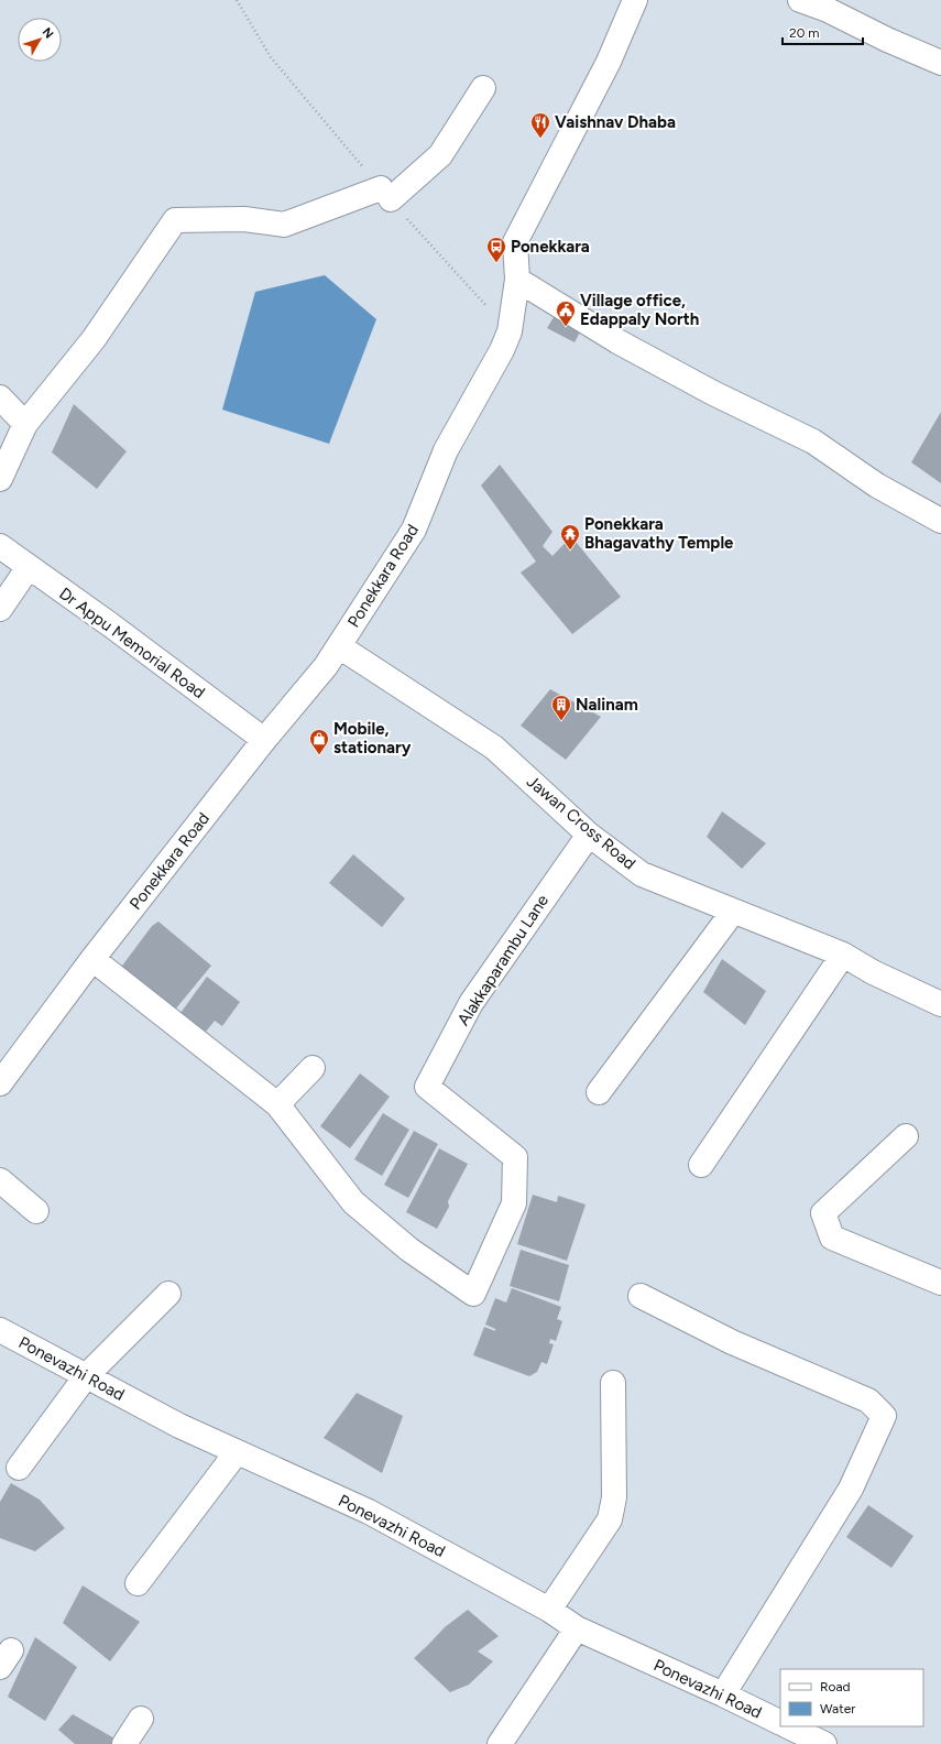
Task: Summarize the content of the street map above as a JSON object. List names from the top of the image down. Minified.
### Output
{"streets":{"street":["Ponekkara Road","Dr Appu Memorial Road","Jawan Cross Road","Alakkaparambu Lane","Ponevazhi Road"]},"crossings":[["Ponekkara Road","Dr Appu Memorial Road"],["Ponekkara Road","Jawan Cross Road"],["Jawan Cross Road","Alakkaparambu Lane"]],"places":{"restaurant":["Vaishnav Dhaba"],"bus stop":["Ponekkara"],"public building":["Village office, Edappaly North"],"temple":["Ponekkara Bhagavathy Temple"],"building":["Nalinam"],"shop":["Mobile, stationary"]},"legend":["Road","Water"],"scale_bar":"20 m","north":"top right"}
